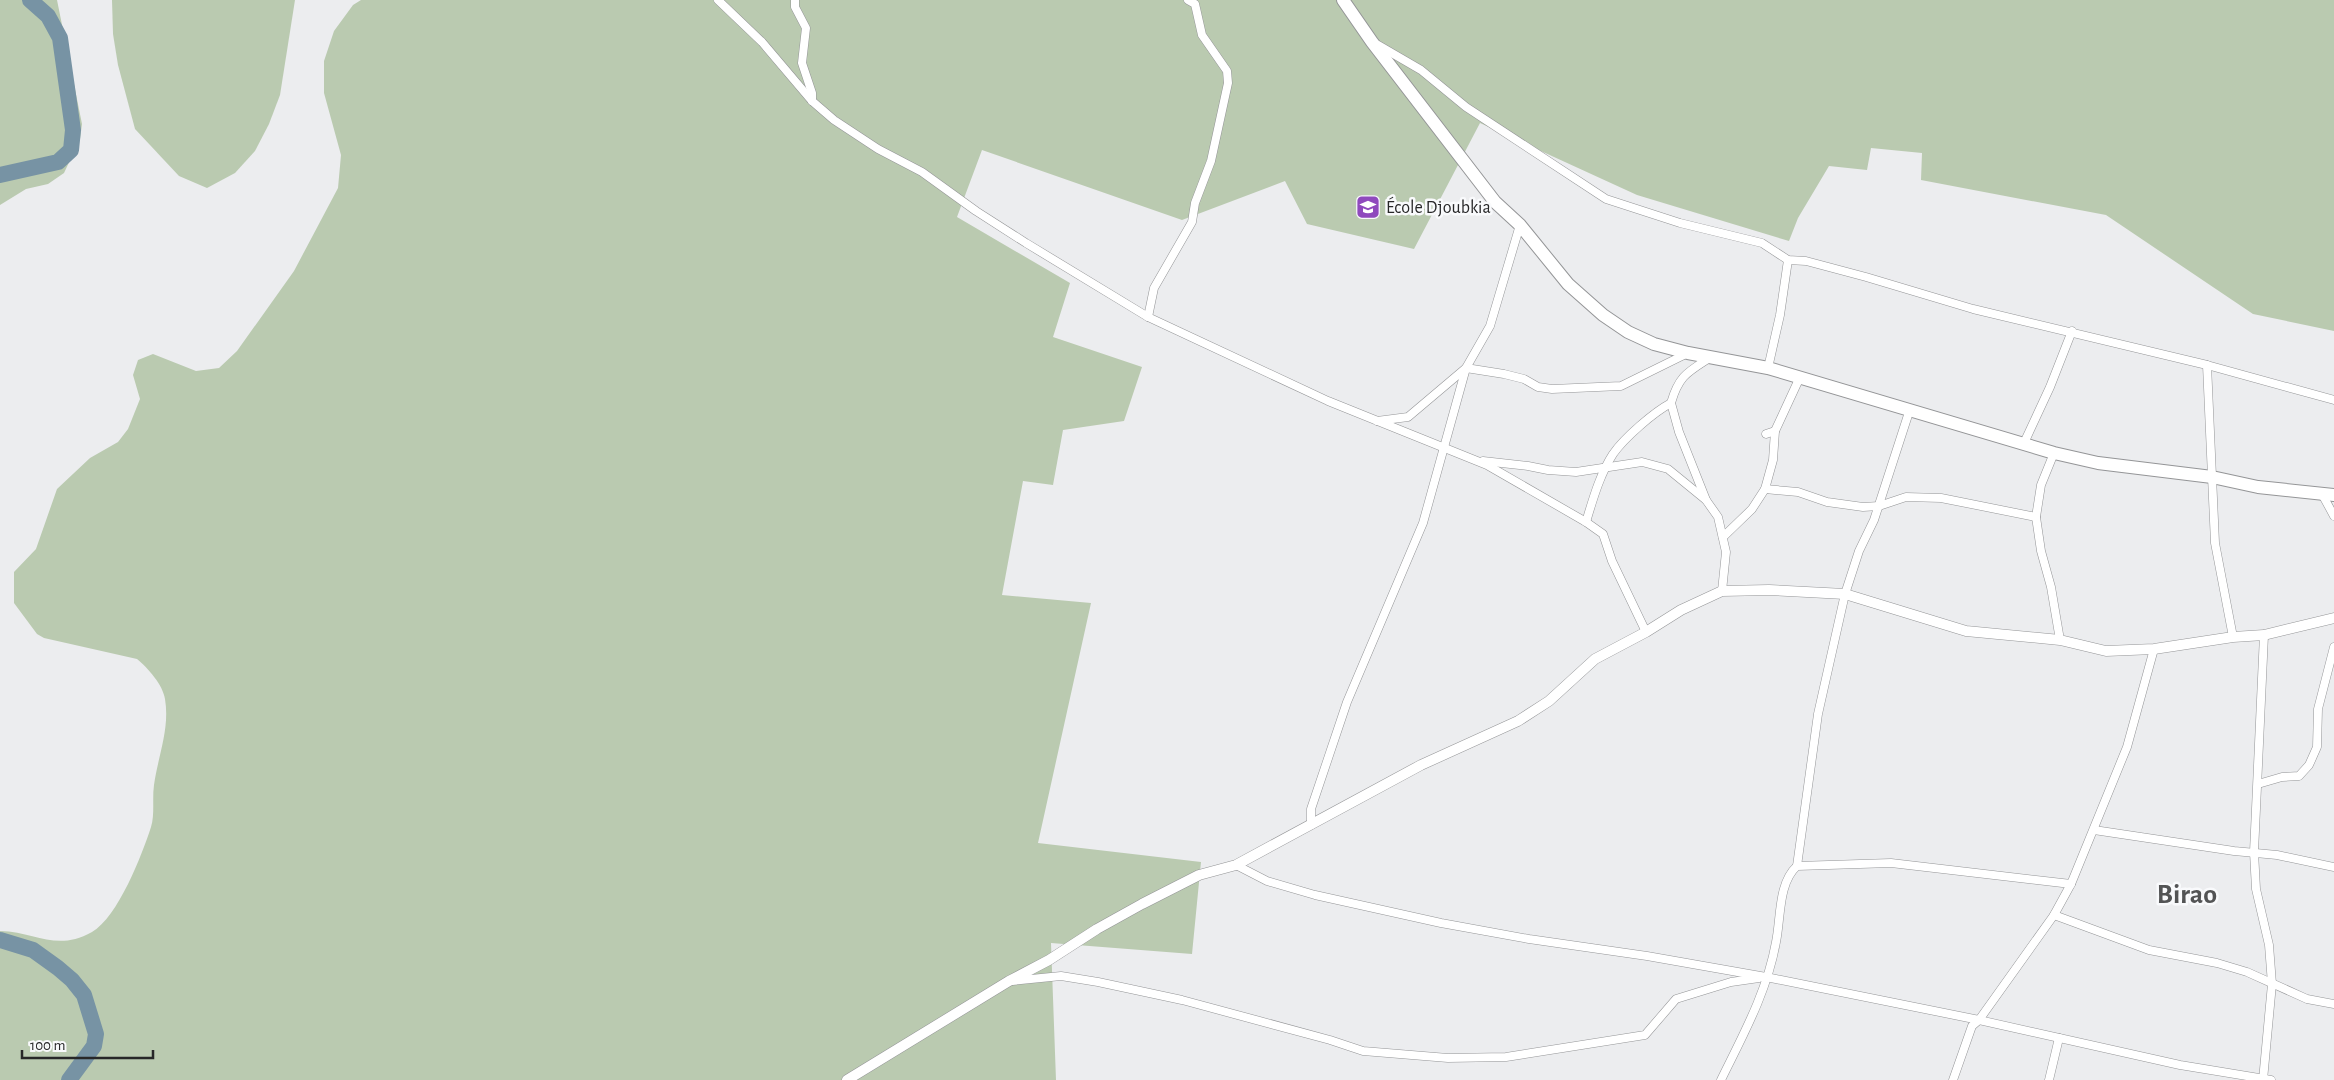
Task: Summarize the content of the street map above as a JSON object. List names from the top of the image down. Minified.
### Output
{"districts":["Birao"],"places":{"school or university":["École Djoubkia"]},"scale_bar":"100 m"}
